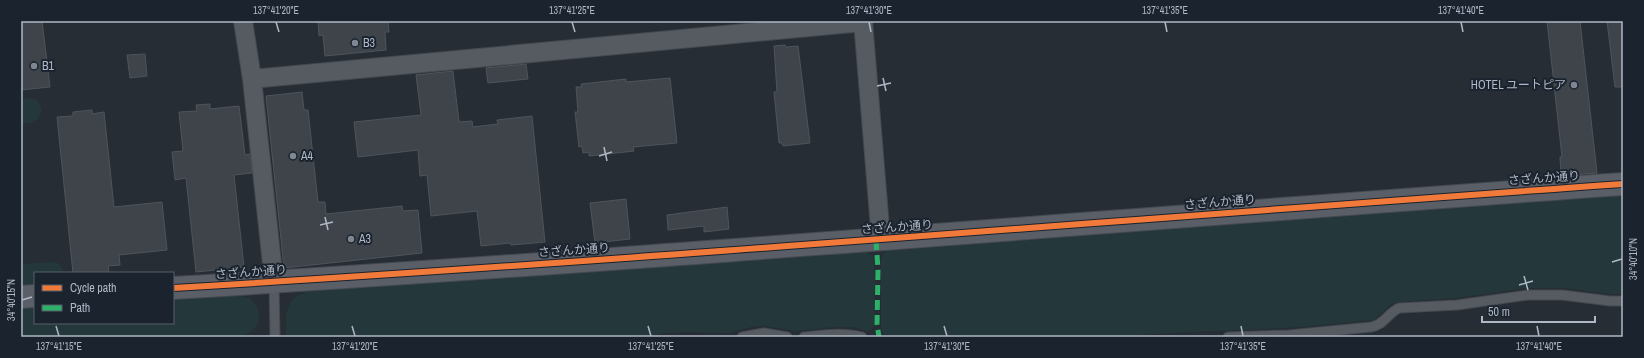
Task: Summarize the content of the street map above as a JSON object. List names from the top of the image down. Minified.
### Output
{"streets":{"street":["さざんか通り"]},"places":["B3","B1","HOTEL ユートピア","A4","A3"],"legend":["Cycle path","Path"],"scale_bar":"50 m","coordinates":["137°41'20\"E","137°41'25\"E","137°41'30\"E","137°41'35\"E","137°41'40\"E","34°40'10\"N","34°40'15\"N","137°41'15\"E"]}
